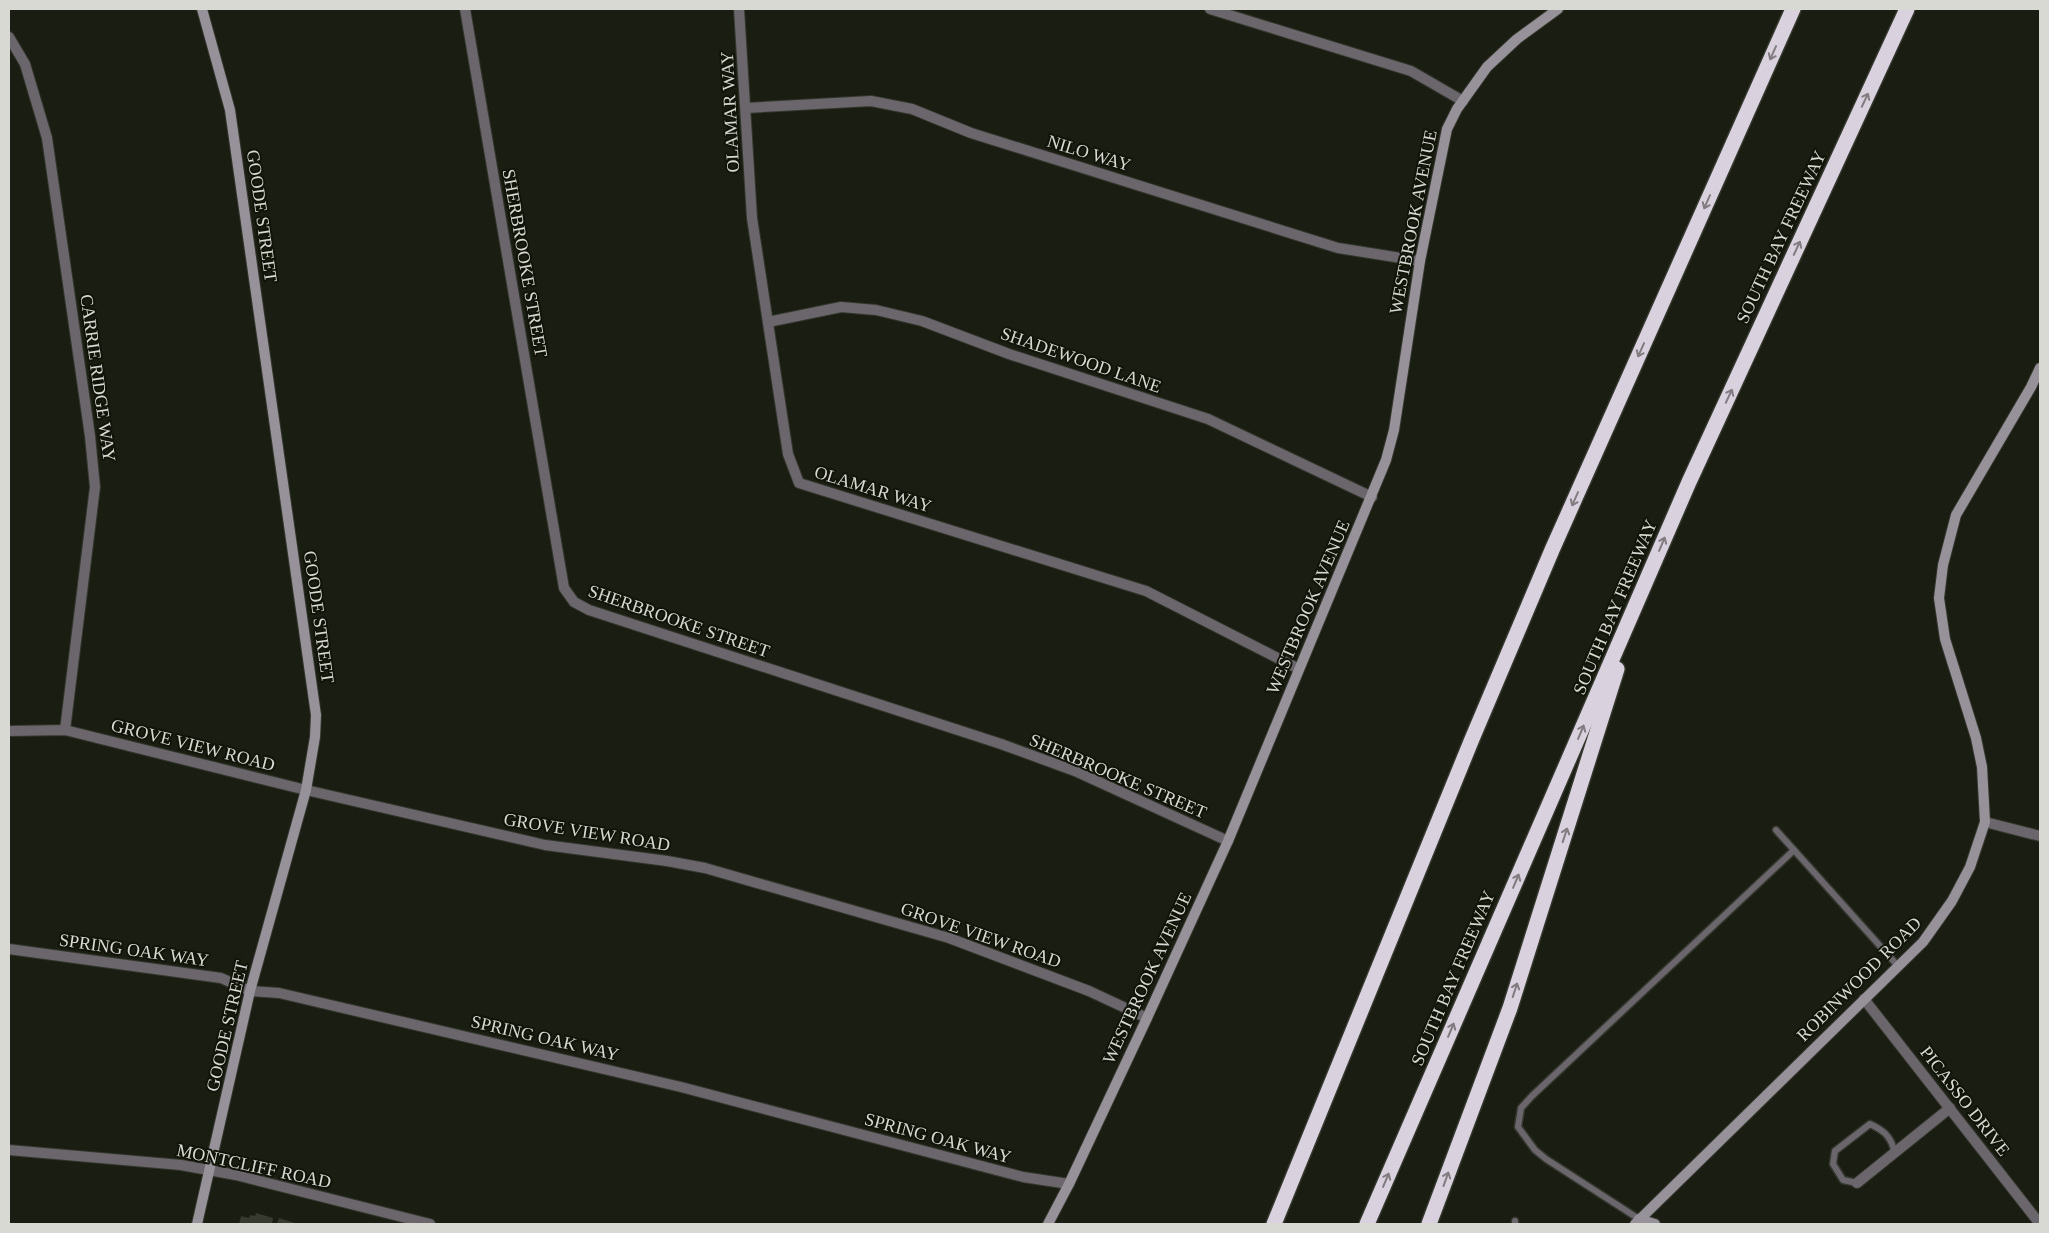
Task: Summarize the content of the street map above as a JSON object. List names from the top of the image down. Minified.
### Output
{"streets":{"highway":["SOUTH BAY FREEWAY"],"street":["OLAMAR WAY","NILO WAY","GOODE STREET","WESTBROOK AVENUE","SHERBROOKE STREET","SHADEWOOD LANE","CARRIE RIDGE WAY","GROVE VIEW ROAD","SPRING OAK WAY","ROBINWOOD ROAD","PICASSO DRIVE","MONTCLIFF ROAD"]},"crossings":[["OLAMAR WAY","NILO WAY"],["OLAMAR WAY","WESTBROOK AVENUE"],["OLAMAR WAY","SHADEWOOD LANE"],["NILO WAY","WESTBROOK AVENUE"],["GOODE STREET","GROVE VIEW ROAD"],["GOODE STREET","SPRING OAK WAY"],["GOODE STREET","MONTCLIFF ROAD"],["WESTBROOK AVENUE","SHERBROOKE STREET"],["WESTBROOK AVENUE","SHADEWOOD LANE"],["WESTBROOK AVENUE","GROVE VIEW ROAD"],["WESTBROOK AVENUE","SPRING OAK WAY"],["CARRIE RIDGE WAY","GROVE VIEW ROAD"],["ROBINWOOD ROAD","PICASSO DRIVE"]]}
